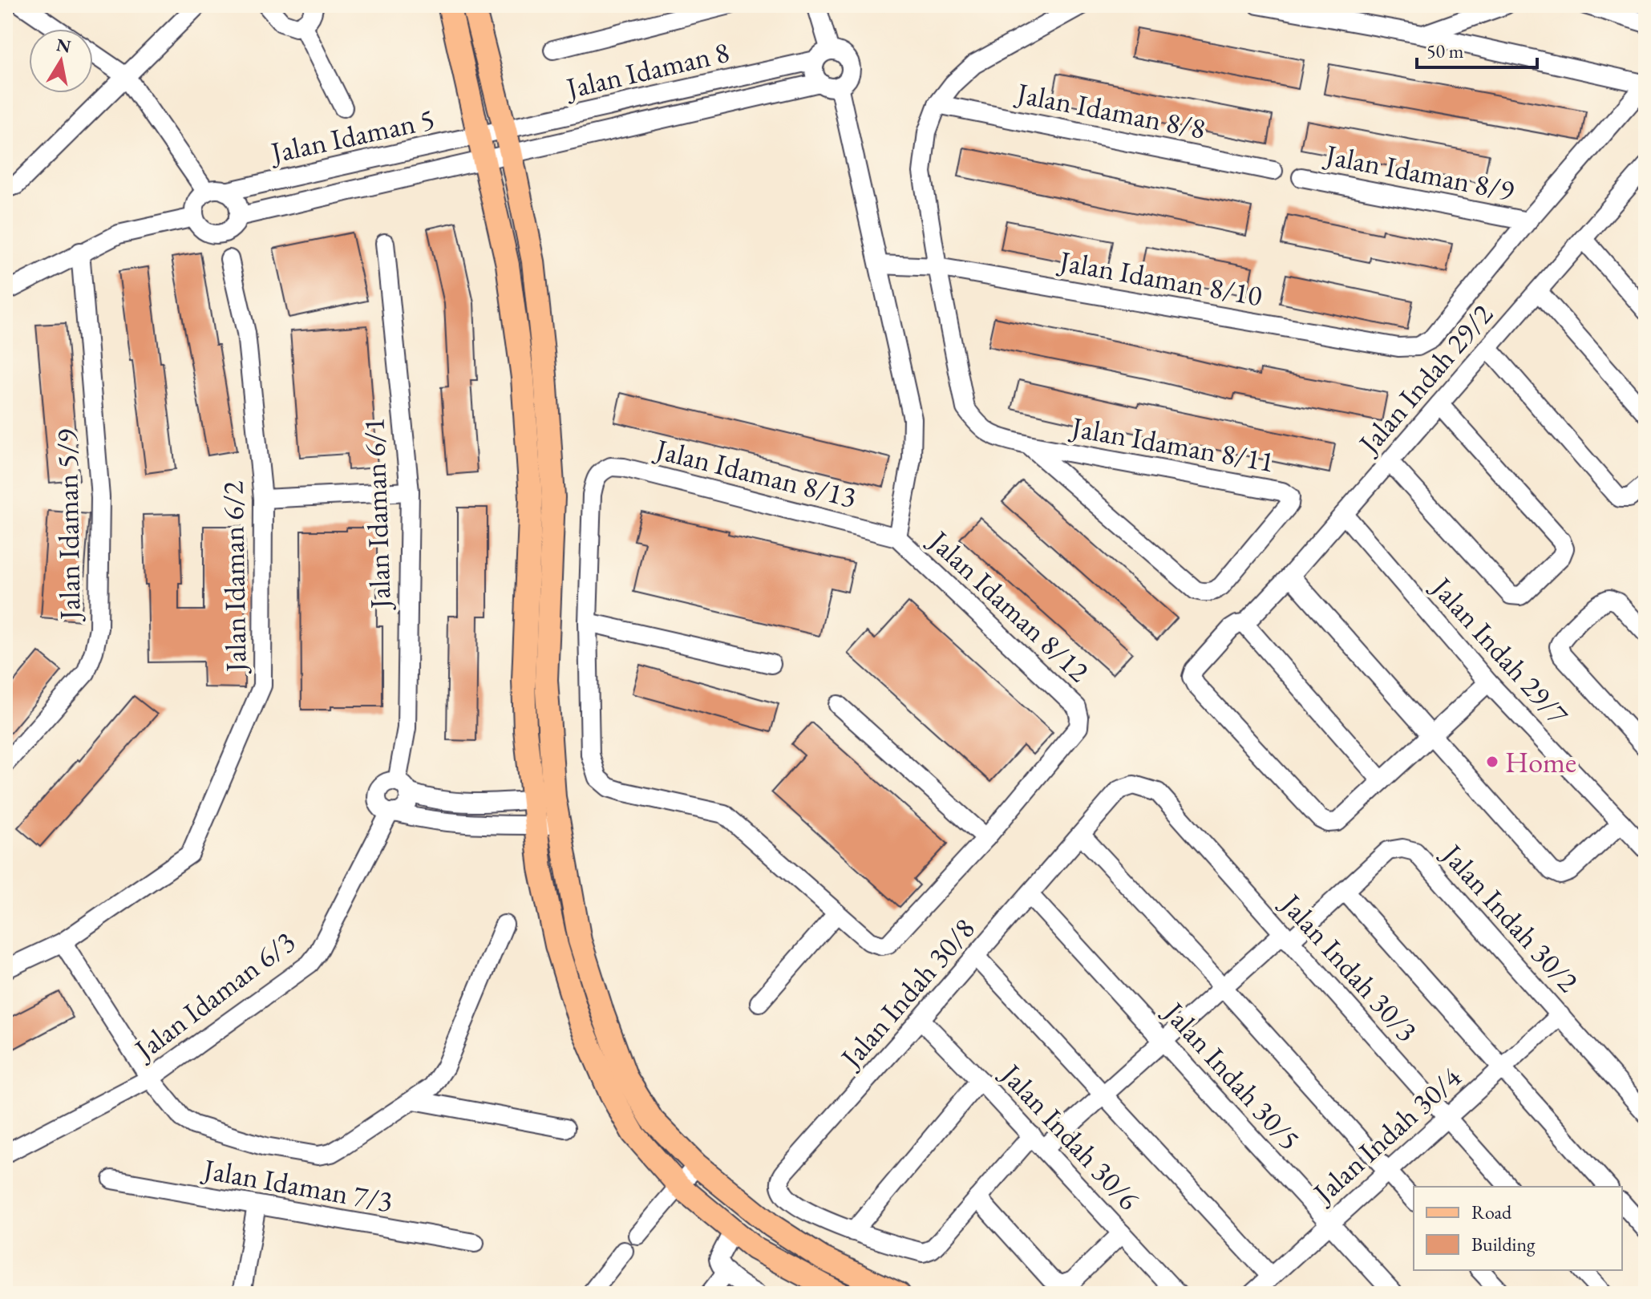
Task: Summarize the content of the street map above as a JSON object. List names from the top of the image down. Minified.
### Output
{"streets":{"street":["Jalan Idaman 8","Jalan Idaman 8/8","Jalan Idaman 5","Jalan Idaman 8/9","Jalan Idaman 8/10","Jalan Indah 29/2","Jalan Idaman 8/11","Jalan Idaman 8/13","Jalan Idaman 6/1","Jalan Idaman 5/9","Jalan Idaman 6/2","Jalan Idaman 8/12","Jalan Indah 29/7","Jalan Indah 30/2","Jalan Indah 30/3","Jalan Indah 30/8","Jalan Idaman 6/3","Jalan Indah 30/5","Jalan Indah 30/4","Jalan Indah 30/6","Jalan Idaman 7/3"]},"crossings":[["Jalan Idaman 8","Jalan Idaman 5"],["Jalan Idaman 8/9","Jalan Idaman 8/10"],["Jalan Idaman 8/10","Jalan Idaman 8/11"],["Jalan Indah 29/2","Jalan Indah 29/7"],["Jalan Idaman 8/13","Jalan Idaman 8/12"],["Jalan Idaman 6/1","Jalan Idaman 6/3"],["Jalan Indah 30/2","Jalan Indah 30/3"],["Jalan Indah 30/2","Jalan Indah 30/8"],["Jalan Indah 30/2","Jalan Indah 30/5"],["Jalan Indah 30/2","Jalan Indah 30/4"],["Jalan Indah 30/2","Jalan Indah 30/6"],["Jalan Indah 30/3","Jalan Indah 30/8"],["Jalan Indah 30/3","Jalan Indah 30/4"],["Jalan Indah 30/8","Jalan Indah 30/5"],["Jalan Indah 30/8","Jalan Indah 30/6"],["Jalan Indah 30/5","Jalan Indah 30/4"]],"places":["Home"],"legend":["Road","Building"],"scale_bar":"50 m","north":"top"}
